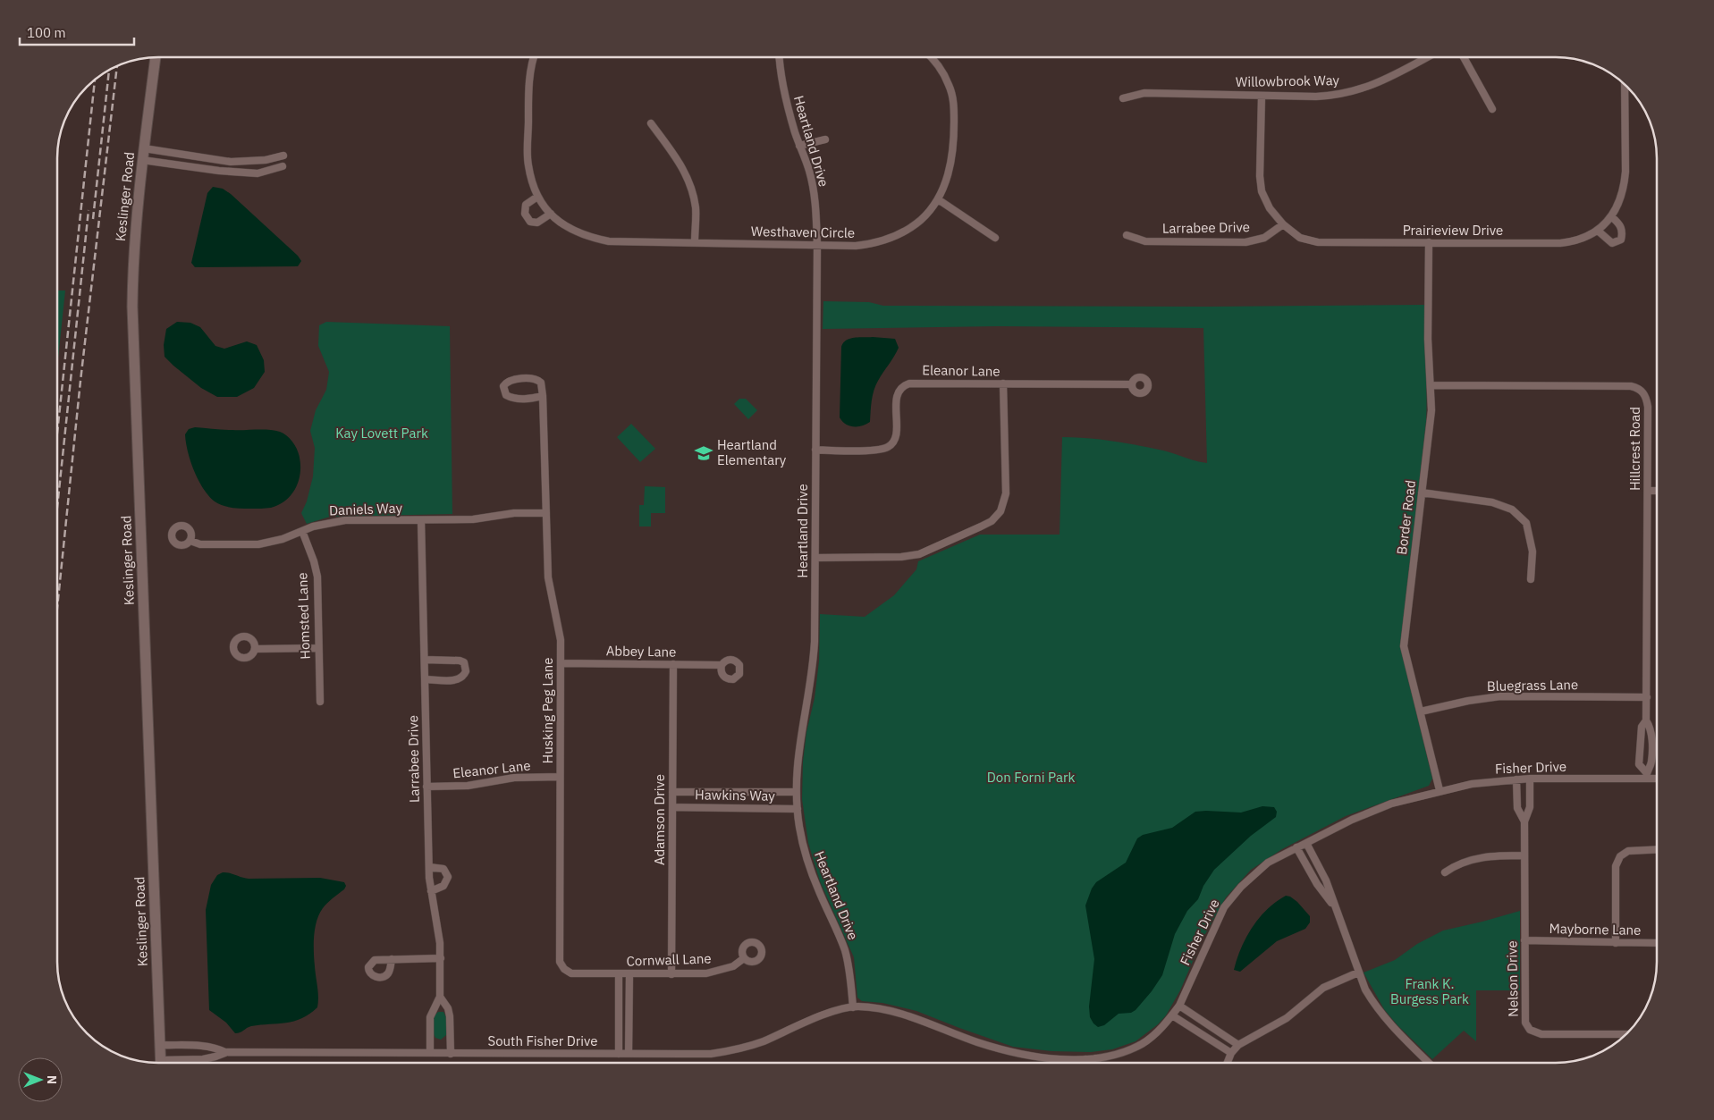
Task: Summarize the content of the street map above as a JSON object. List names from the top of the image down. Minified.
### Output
{"streets":{"main road":["Keslinger Road"],"street":["Willowbrook Way","Heartland Drive","Larrabee Drive","Prairieview Drive","Westhaven Circle","Eleanor Lane","Hillcrest Road","Daniels Way","Border Road","Homsted Lane","Abbey Lane","Bluegrass Lane","Husking Peg Lane","Fisher Drive","Hawkins Way","Adamson Drive","Mayborne Lane","Cornwall Lane","Nelson Drive","South Fisher Drive"]},"crossings":[["Willowbrook Way","Prairieview Drive"],["Heartland Drive","Westhaven Circle"],["Heartland Drive","Eleanor Lane"],["Heartland Drive","Fisher Drive"],["Heartland Drive","Hawkins Way"],["Heartland Drive","South Fisher Drive"],["Keslinger Road","South Fisher Drive"],["Larrabee Drive","Prairieview Drive"],["Larrabee Drive","Eleanor Lane"],["Larrabee Drive","Daniels Way"],["Larrabee Drive","South Fisher Drive"],["Prairieview Drive","Border Road"],["Eleanor Lane","Husking Peg Lane"],["Hillcrest Road","Border Road"],["Hillcrest Road","Bluegrass Lane"],["Hillcrest Road","Fisher Drive"],["Daniels Way","Homsted Lane"],["Daniels Way","Husking Peg Lane"],["Border Road","Bluegrass Lane"],["Border Road","Fisher Drive"],["Abbey Lane","Husking Peg Lane"],["Abbey Lane","Adamson Drive"],["Husking Peg Lane","Cornwall Lane"],["Fisher Drive","Nelson Drive"],["Fisher Drive","South Fisher Drive"],["Hawkins Way","Adamson Drive"],["Adamson Drive","Cornwall Lane"],["Mayborne Lane","Nelson Drive"]],"parks":["Kay Lovett Park","Don Forni Park","Frank K. Burgess Park"],"places":{"school or university":["Heartland Elementary"]},"scale_bar":"100 m","north":"right"}
